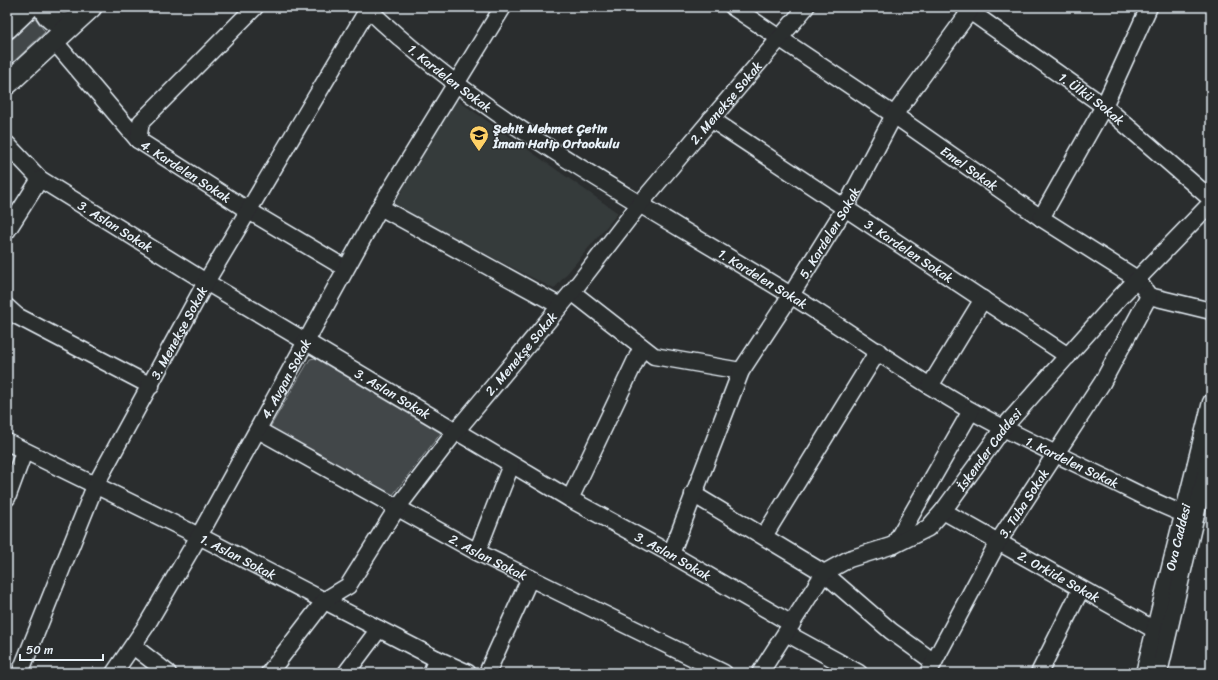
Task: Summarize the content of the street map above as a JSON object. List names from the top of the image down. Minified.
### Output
{"streets":{"street":["1. Kardelen Sokak","1. Ülkü Sokak","2. Menekşe Sokak","Emel Sokak","4. Kardelen Sokak","3. Aslan Sokak","5. Kardelen Sokak","3. Kardelen Sokak","3. Menekşe Sokak","4. Avgan Sokak","İskender Caddesi","3. Tuba Sokak","Ova Caddesi","1. Aslan Sokak","2. Aslan Sokak","2. Orkide Sokak"]},"crossings":[["1. Kardelen Sokak","2. Menekşe Sokak"],["1. Kardelen Sokak","5. Kardelen Sokak"],["1. Kardelen Sokak","3. Menekşe Sokak"],["1. Kardelen Sokak","4. Avgan Sokak"],["1. Kardelen Sokak","İskender Caddesi"],["1. Kardelen Sokak","3. Tuba Sokak"],["1. Kardelen Sokak","Ova Caddesi"],["1. Ülkü Sokak","5. Kardelen Sokak"],["2. Menekşe Sokak","Emel Sokak"],["2. Menekşe Sokak","3. Aslan Sokak"],["2. Menekşe Sokak","3. Kardelen Sokak"],["2. Menekşe Sokak","1. Aslan Sokak"],["2. Menekşe Sokak","2. Aslan Sokak"],["Emel Sokak","5. Kardelen Sokak"],["Emel Sokak","İskender Caddesi"],["Emel Sokak","3. Tuba Sokak"],["4. Kardelen Sokak","3. Menekşe Sokak"],["4. Kardelen Sokak","4. Avgan Sokak"],["3. Aslan Sokak","5. Kardelen Sokak"],["3. Aslan Sokak","3. Menekşe Sokak"],["3. Aslan Sokak","4. Avgan Sokak"],["3. Aslan Sokak","İskender Caddesi"],["5. Kardelen Sokak","3. Kardelen Sokak"],["3. Kardelen Sokak","İskender Caddesi"],["3. Menekşe Sokak","1. Aslan Sokak"],["4. Avgan Sokak","1. Aslan Sokak"],["4. Avgan Sokak","2. Aslan Sokak"],["İskender Caddesi","2. Orkide Sokak"],["3. Tuba Sokak","2. Orkide Sokak"],["Ova Caddesi","2. Orkide Sokak"]],"places":{"school or university":["Şehit Mehmet Çetin İmam Hatip Ortaokulu"]},"scale_bar":"50 m"}
